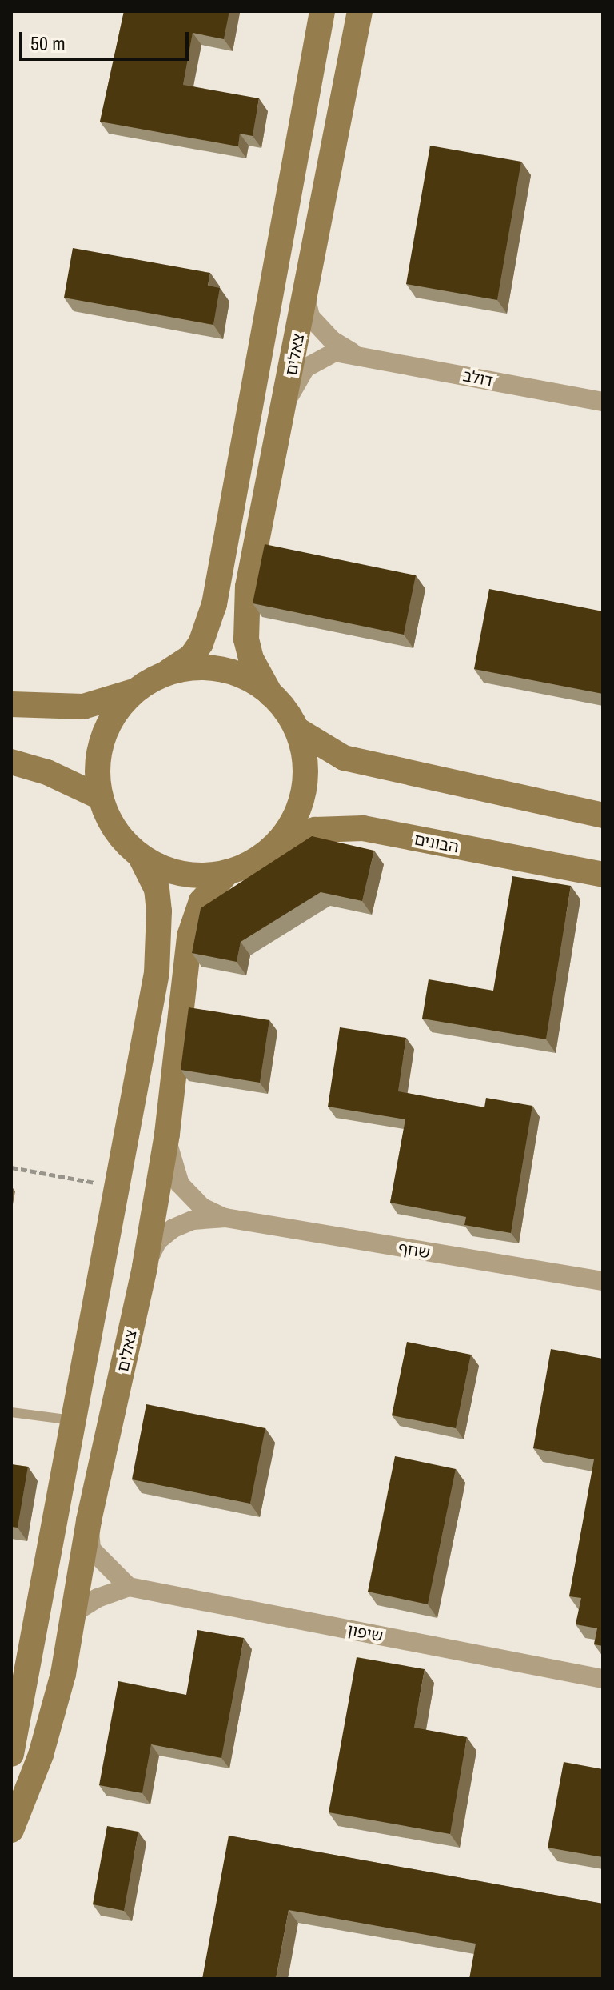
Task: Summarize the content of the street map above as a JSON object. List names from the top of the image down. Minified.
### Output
{"streets":{"street":["צאלים","דולב","הבונים","שחף","שיפון"]},"crossings":[["צאלים","דולב"],["צאלים","הבונים"],["צאלים","שחף"]],"scale_bar":"50 m"}
